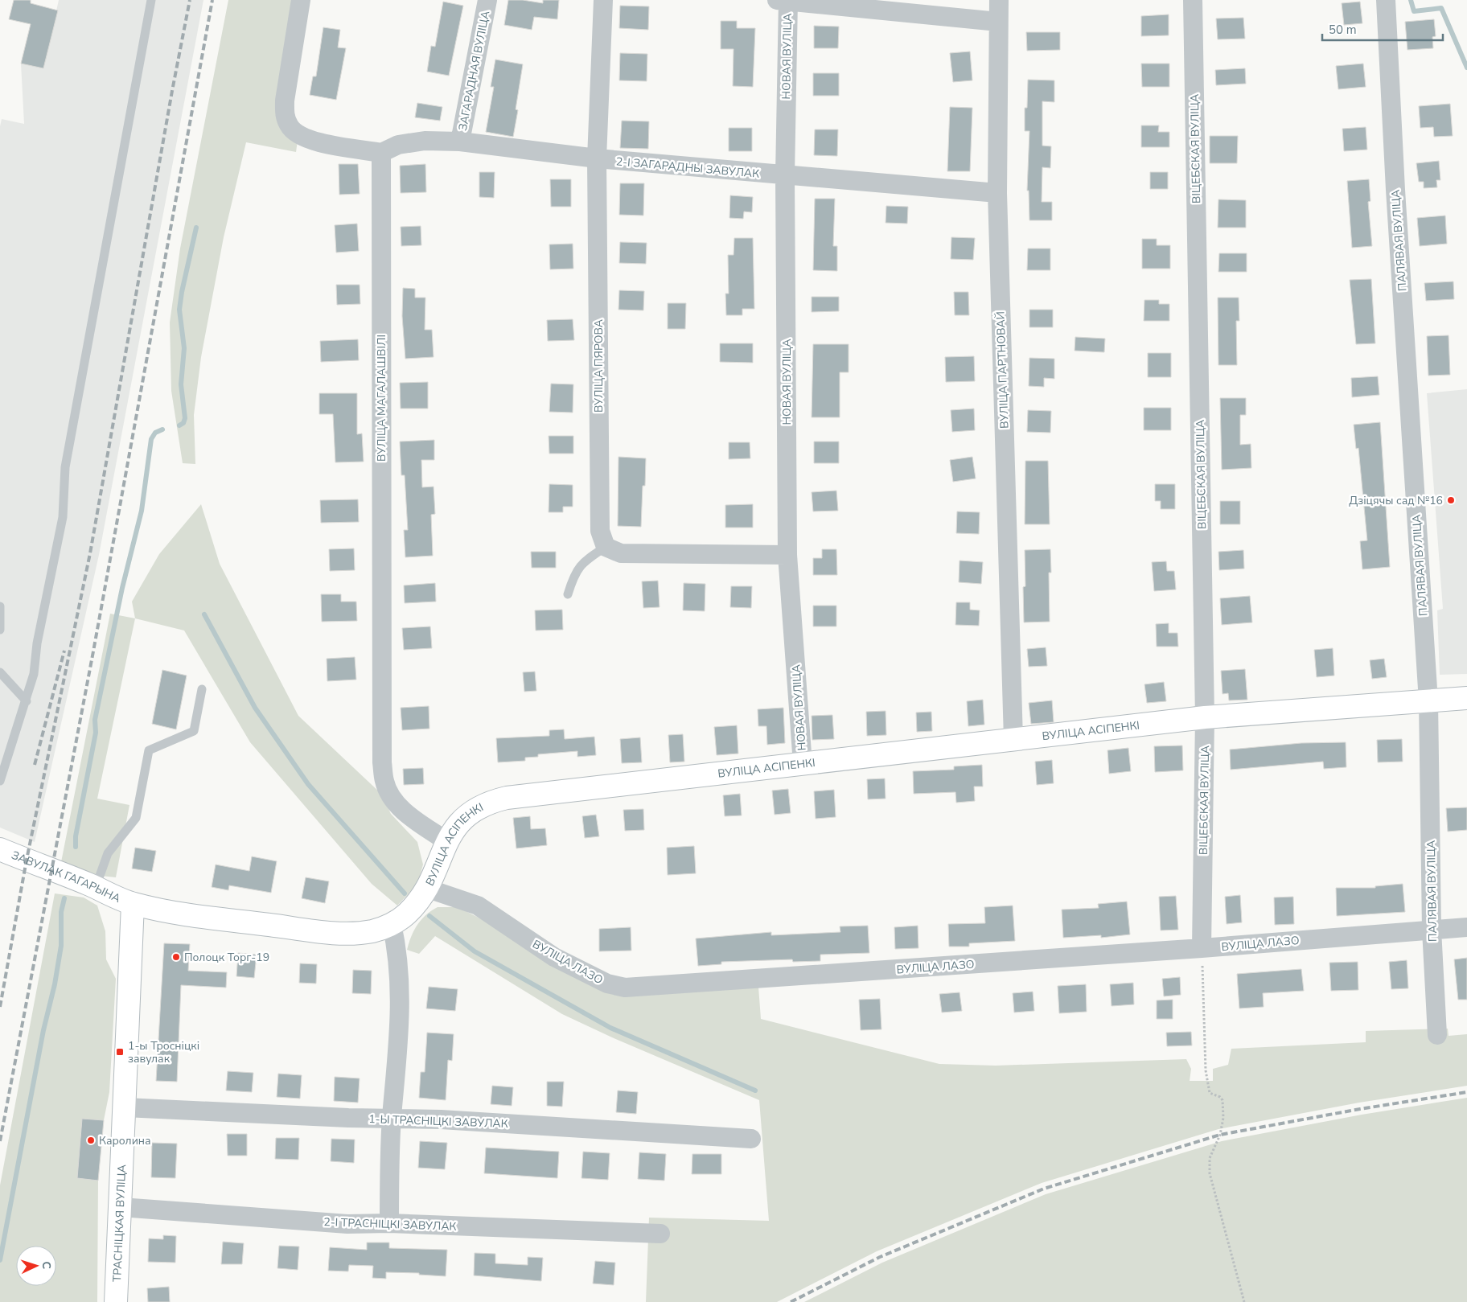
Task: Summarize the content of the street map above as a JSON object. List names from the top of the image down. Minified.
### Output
{"streets":{"street":["НОВАЯ ВУЛІЦА","ЗАГАРАДНАЯ ВУЛІЦА","ВІЦЕБСКАЯ ВУЛІЦА","2-І ЗАГАРАДНЫ ЗАВУЛАК","ПАЛЯВАЯ ВУЛІЦА","ВУЛІЦА ПЯРОВА","ВУЛІЦА ПАРТНОВАЙ","ВУЛІЦА МАГАЛАШВІЛІ","ВУЛІЦА АСІПЕНКІ","ЗАВУЛАК ГАГАРЫНА","ВУЛІЦА ЛАЗО","1-Ы ТРАСНІЦКІ ЗАВУЛАК","ТРАСНІЦКАЯ ВУЛІЦА","2-І ТРАСНІЦКІ ЗАВУЛАК"]},"crossings":[["НОВАЯ ВУЛІЦА","2-І ЗАГАРАДНЫ ЗАВУЛАК"],["НОВАЯ ВУЛІЦА","ВУЛІЦА АСІПЕНКІ"],["ЗАГАРАДНАЯ ВУЛІЦА","2-І ЗАГАРАДНЫ ЗАВУЛАК"],["ВІЦЕБСКАЯ ВУЛІЦА","ВУЛІЦА АСІПЕНКІ"],["ВІЦЕБСКАЯ ВУЛІЦА","ВУЛІЦА ЛАЗО"],["2-І ЗАГАРАДНЫ ЗАВУЛАК","ВУЛІЦА ПЯРОВА"],["2-І ЗАГАРАДНЫ ЗАВУЛАК","ВУЛІЦА ПАРТНОВАЙ"],["2-І ЗАГАРАДНЫ ЗАВУЛАК","ВУЛІЦА МАГАЛАШВІЛІ"],["ПАЛЯВАЯ ВУЛІЦА","ВУЛІЦА АСІПЕНКІ"],["ПАЛЯВАЯ ВУЛІЦА","ВУЛІЦА ЛАЗО"],["ВУЛІЦА ПАРТНОВАЙ","ВУЛІЦА АСІПЕНКІ"],["ВУЛІЦА МАГАЛАШВІЛІ","ВУЛІЦА АСІПЕНКІ"],["ВУЛІЦА АСІПЕНКІ","ЗАВУЛАК ГАГАРЫНА"],["ВУЛІЦА АСІПЕНКІ","ВУЛІЦА ЛАЗО"],["ВУЛІЦА АСІПЕНКІ","ТРАСНІЦКАЯ ВУЛІЦА"],["ЗАВУЛАК ГАГАРЫНА","ТРАСНІЦКАЯ ВУЛІЦА"],["1-Ы ТРАСНІЦКІ ЗАВУЛАК","ТРАСНІЦКАЯ ВУЛІЦА"],["ТРАСНІЦКАЯ ВУЛІЦА","2-І ТРАСНІЦКІ ЗАВУЛАК"]],"places":{"other":["Дзіцячы сад №16","Полоцк Торг-19","Каролина"],"transit":["1-ы Тросніцкі завулак"]},"scale_bar":"50 m","north":"right"}
